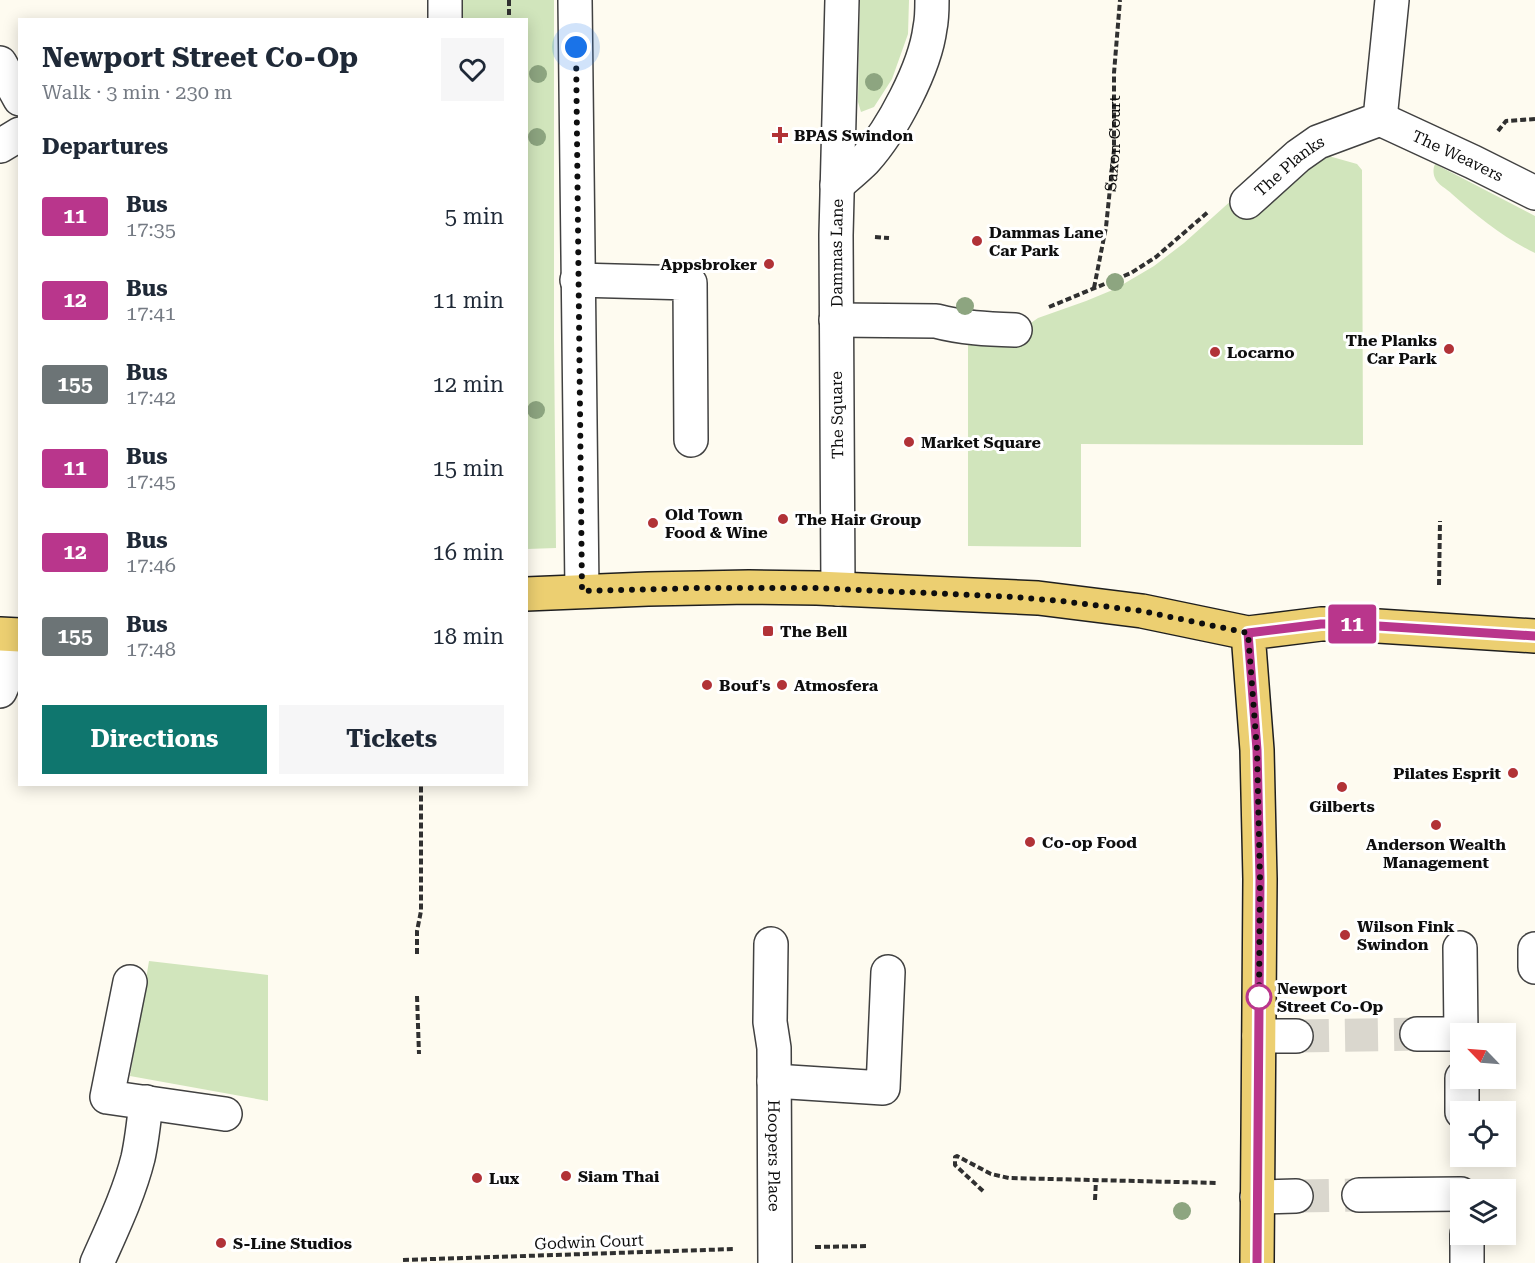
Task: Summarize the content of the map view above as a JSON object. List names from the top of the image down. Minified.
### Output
{"streets":{"street":["The Weavers","The Planks","Dammas Lane","The Square","Hoopers Place"],"path":["Saxon Court","Godwin Court"]},"crossings":[["Saxon Court","The Planks"],["The Weavers","The Planks"],["Dammas Lane","The Square"],["Hoopers Place","Godwin Court"]],"places":{"health":["BPAS Swindon"],"other":["Dammas Lane Car Park","Appsbroker","The Planks Car Park","Locarno","Market Square","The Hair Group","Old Town Food & Wine","Bouf's","Atmosfera","Pilates Esprit","Gilberts","Anderson Wealth Management","Co-op Food","Wilson Fink Swindon","Newport Street Co-Op","Siam Thai","Lux","S-Line Studios"],"transit":["The Bell"]},"lines":["bus line 11"],"north":"top left","page":{"on_map":"11","heading":[["Newport Street Co-Op","Walk · 3 min · 230 m"],"Departures"],"list":[{"mark":"11","name":"Bus","note":"17:35","value":"5 min"},{"mark":"12","name":"Bus","note":"17:41","value":"11 min"},{"mark":"155","name":"Bus","note":"17:42","value":"12 min"},{"mark":"11","name":"Bus","note":"17:45","value":"15 min"},{"mark":"12","name":"Bus","note":"17:46","value":"16 min"},{"mark":"155","name":"Bus","note":"17:48","value":"18 min"}],"buttons":["Directions","Tickets"]}}
